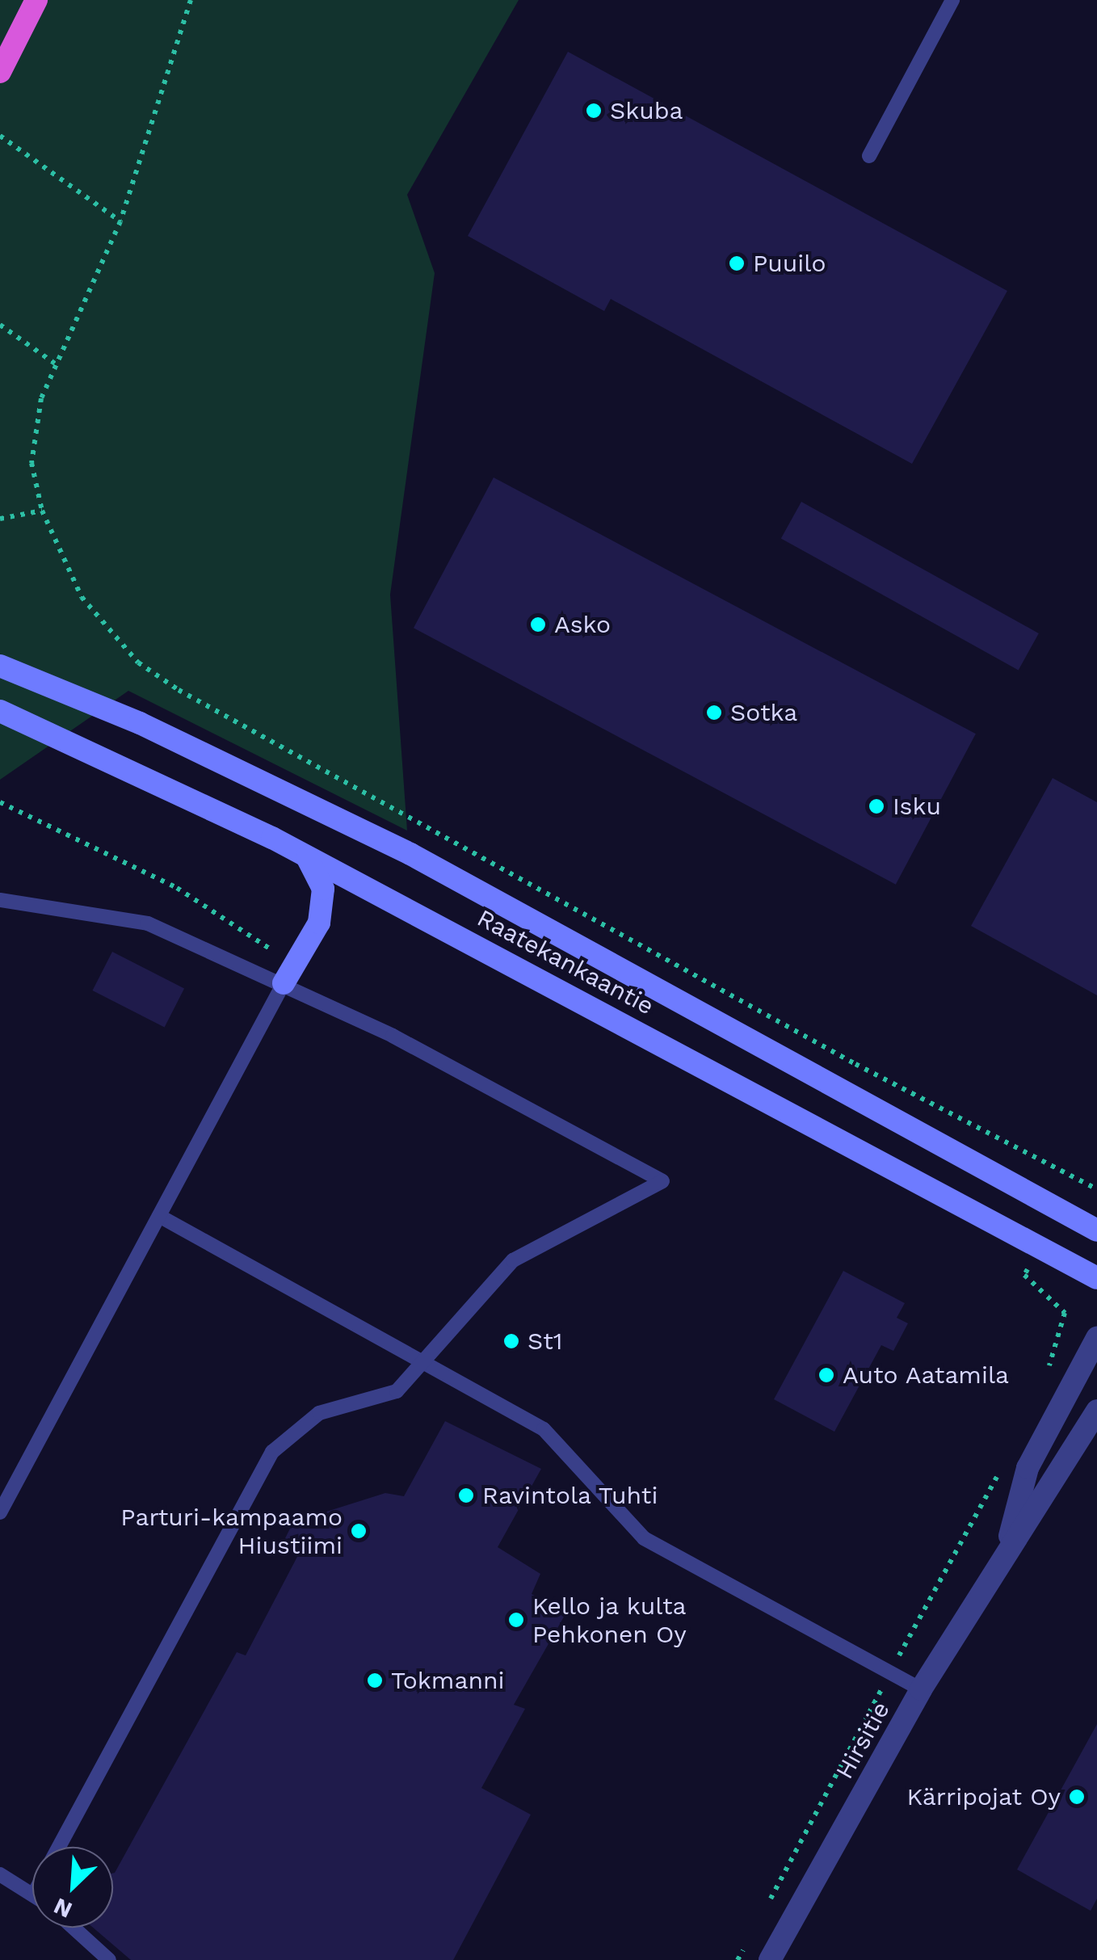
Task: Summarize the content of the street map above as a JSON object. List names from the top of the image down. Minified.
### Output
{"streets":{"main road":["Raatekankaantie"],"street":["Hirsitie"]},"places":["Skuba","Puuilo","Asko","Sotka","Isku","St1","Auto Aatamila","Ravintola Tuhti","Parturi-kampaamo Hiustiimi","Kello ja kulta Pehkonen Oy","Tokmanni","Kärripojat Oy"],"north":"bottom left"}
